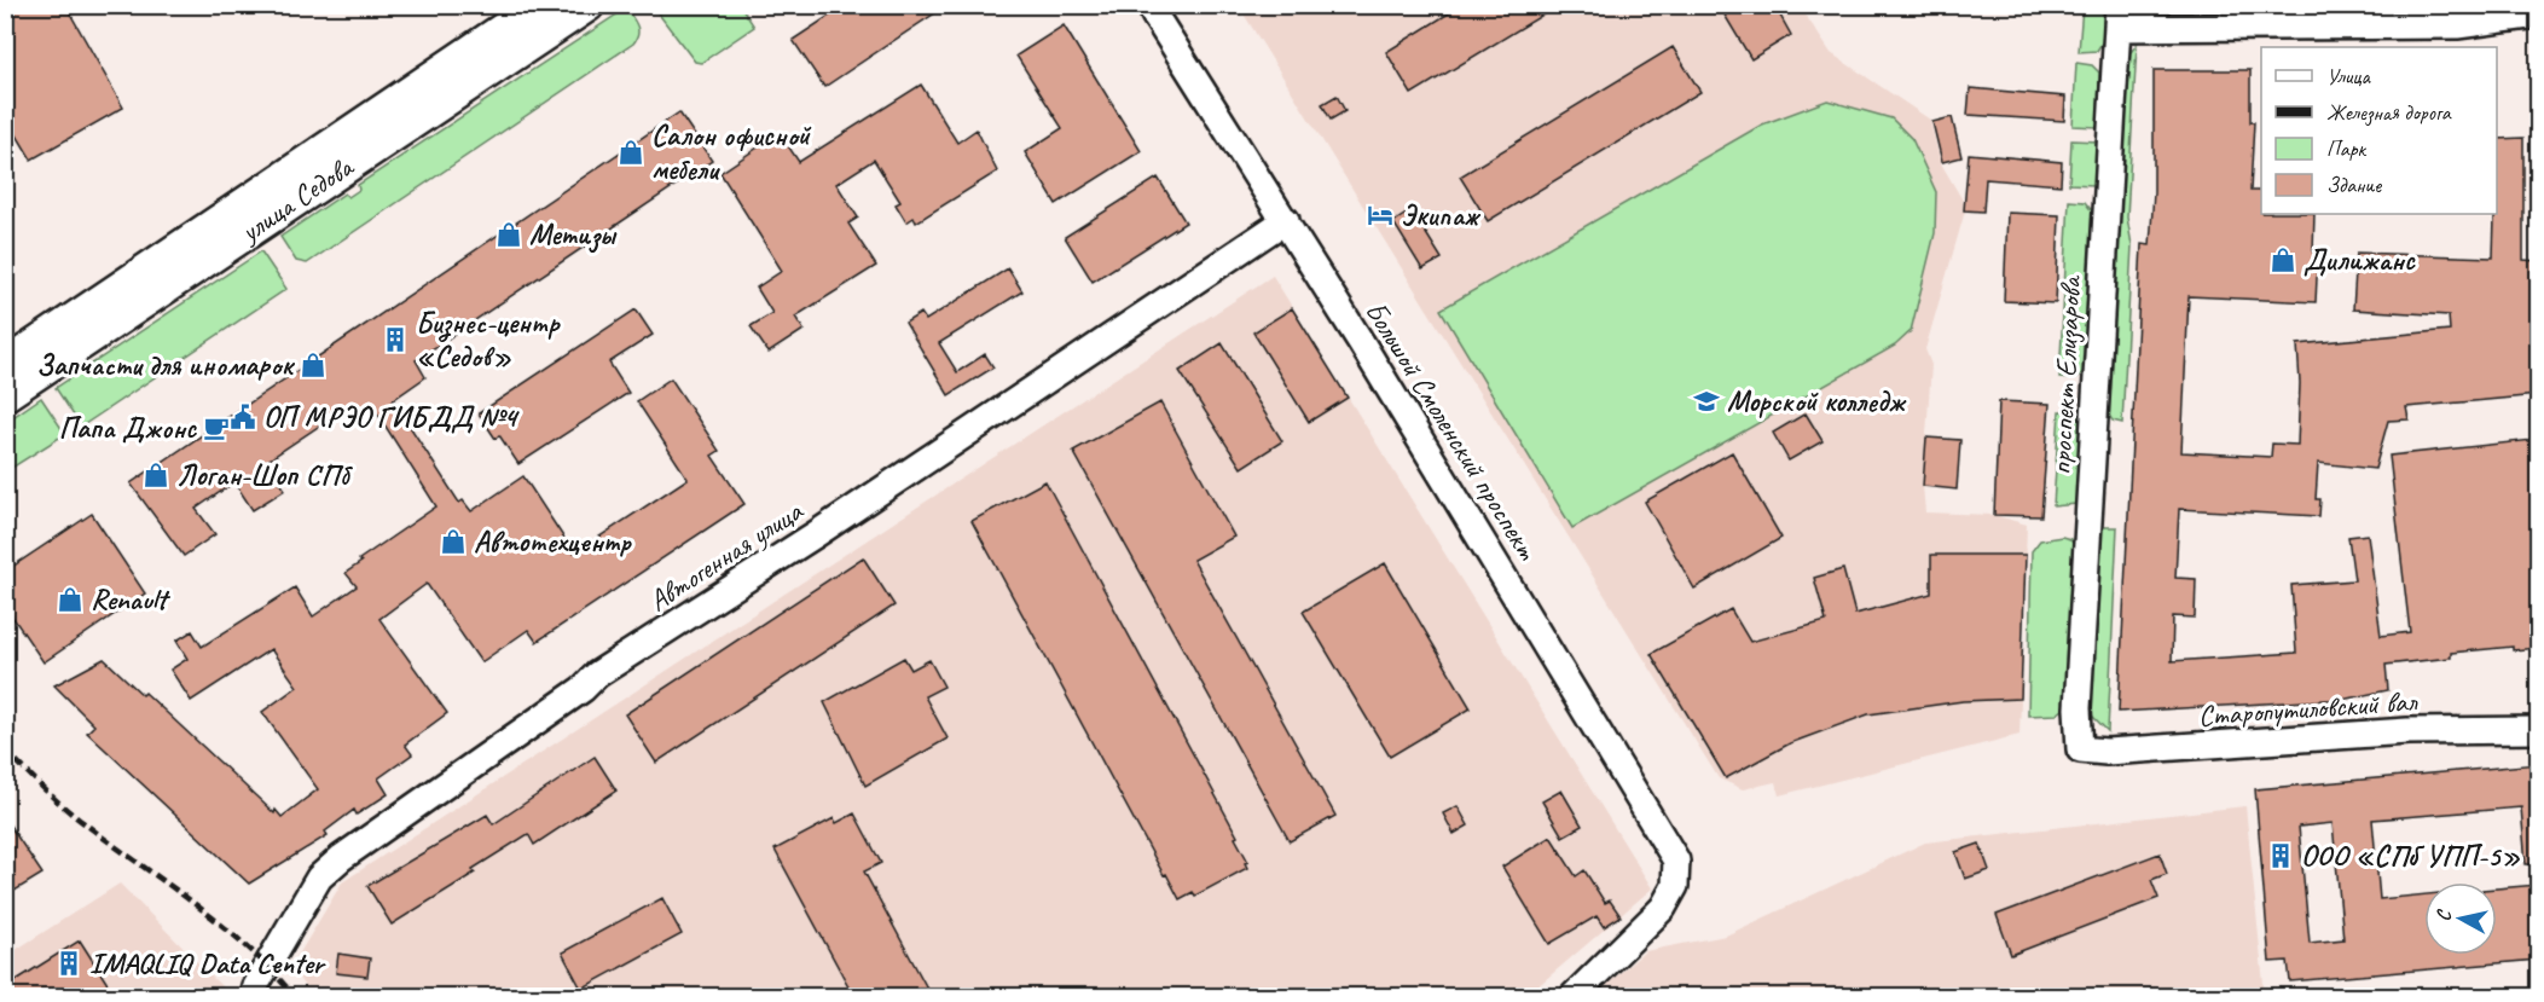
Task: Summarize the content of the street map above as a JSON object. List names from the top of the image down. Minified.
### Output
{"streets":{"main road":["улица Седова"],"street":["проспект Елизарова","Большой Смоленский проспект","Автогенная улица","Старопутиловский вал"]},"crossings":[["проспект Елизарова","Старопутиловский вал"],["Большой Смоленский проспект","Автогенная улица"]],"places":{"shop":["Салон офисной мебели","Метизы","Дилижанс","Запчасти для иномарок","Логан-Шоп СПб","Автотехцентр","Renault"],"hotel":["Экипаж"],"building":["Бизнес-центр «Седов»","ООО «СПб УПП-5»","IMAQLIQ Data Center"],"school or university":["Морской колледж"],"public building":["ОП МРЭО ГИБДД №4"],"cafe":["Папа Джонс"]},"legend":["Улица","Железная дорога","Парк","Здание"],"north":"left"}
